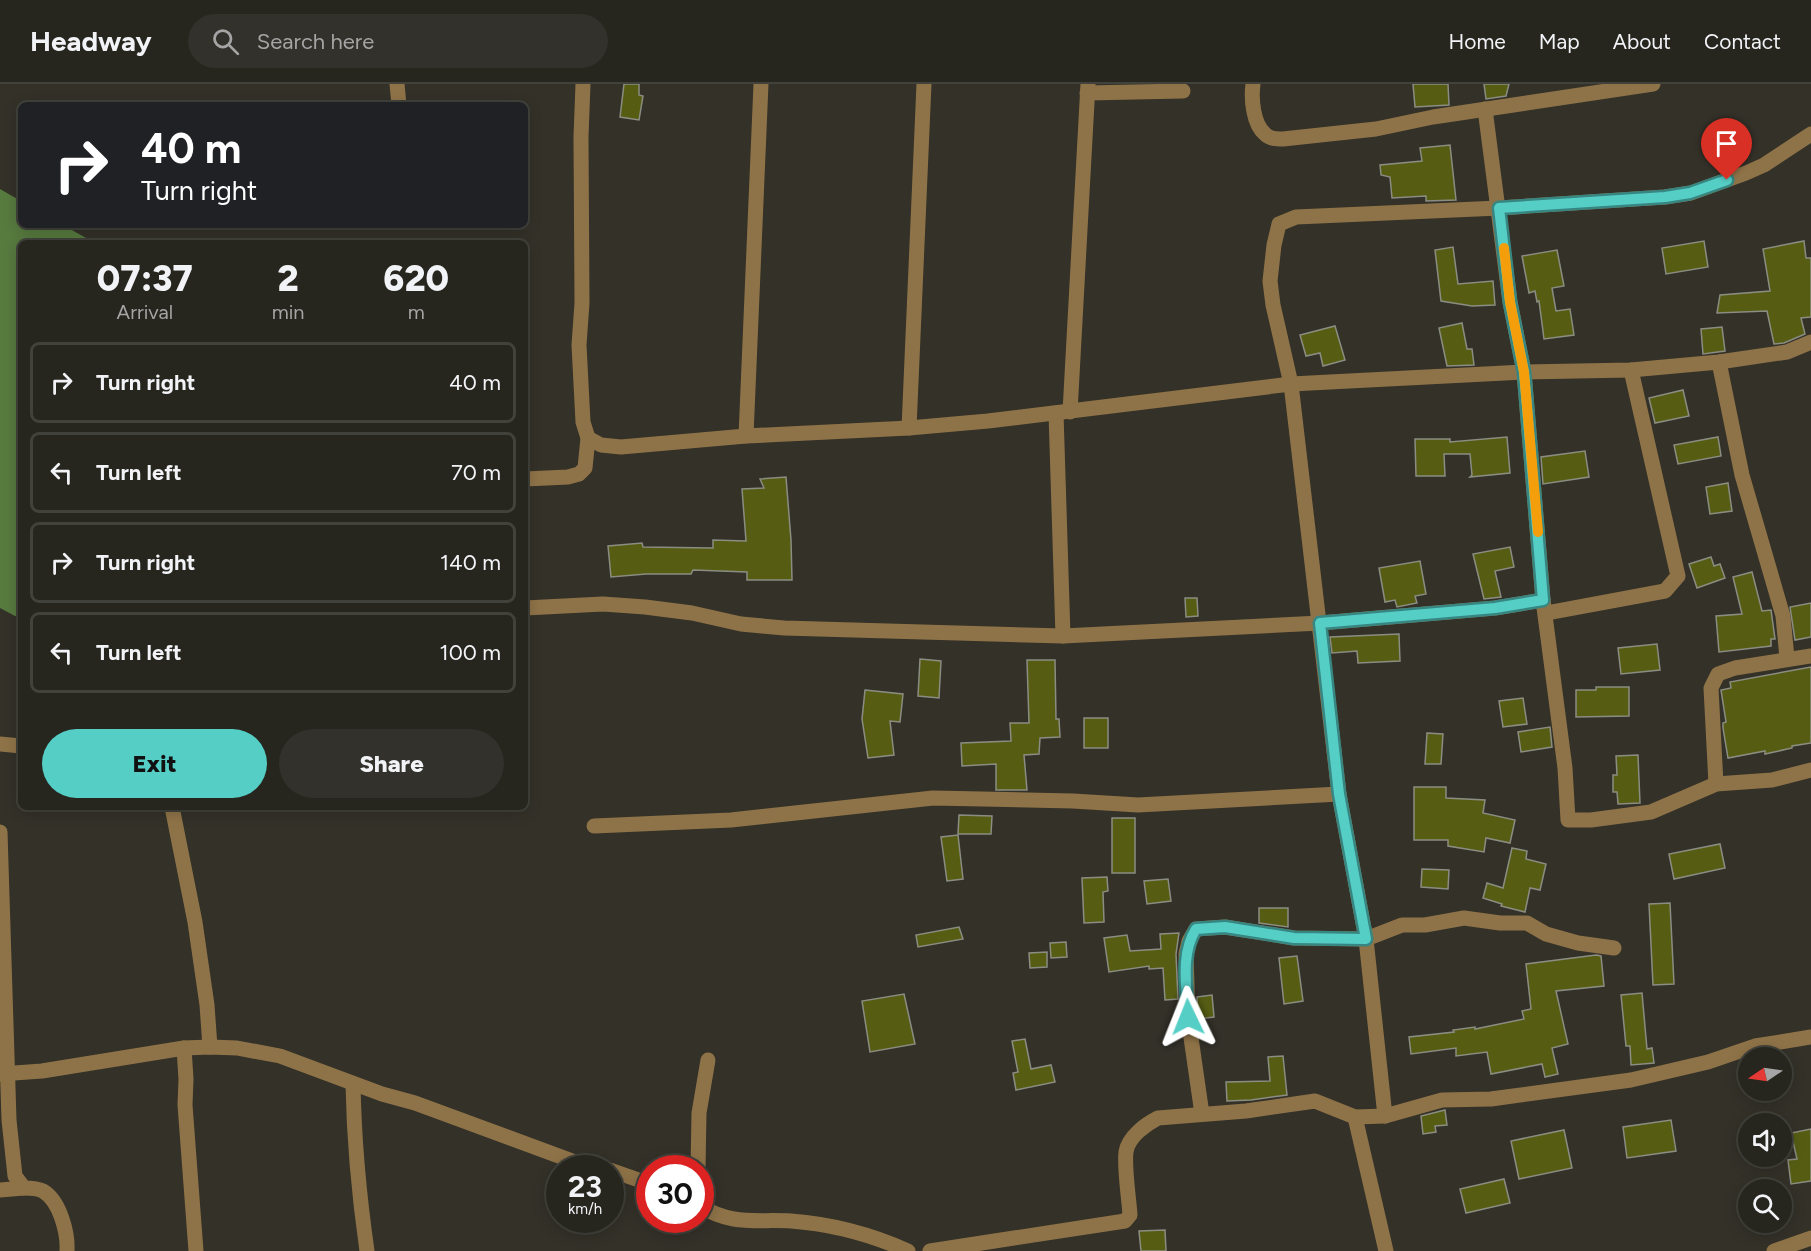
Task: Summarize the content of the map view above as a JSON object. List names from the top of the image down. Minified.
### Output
{"north":"left","page":{"header":"Headway","search":"Search here","nav":["Home","Map","About","Contact"],"turn":["40 m","Turn right"],"eta":["07:37","Arrival","2","min","620","m"],"list":[{"name":"Turn right","value":"40 m"},{"name":"Turn left","value":"70 m"},{"name":"Turn right","value":"140 m"},{"name":"Turn left","value":"100 m"}],"buttons":["Exit","Share"],"speed":"23 km/h","limit":"30"}}
